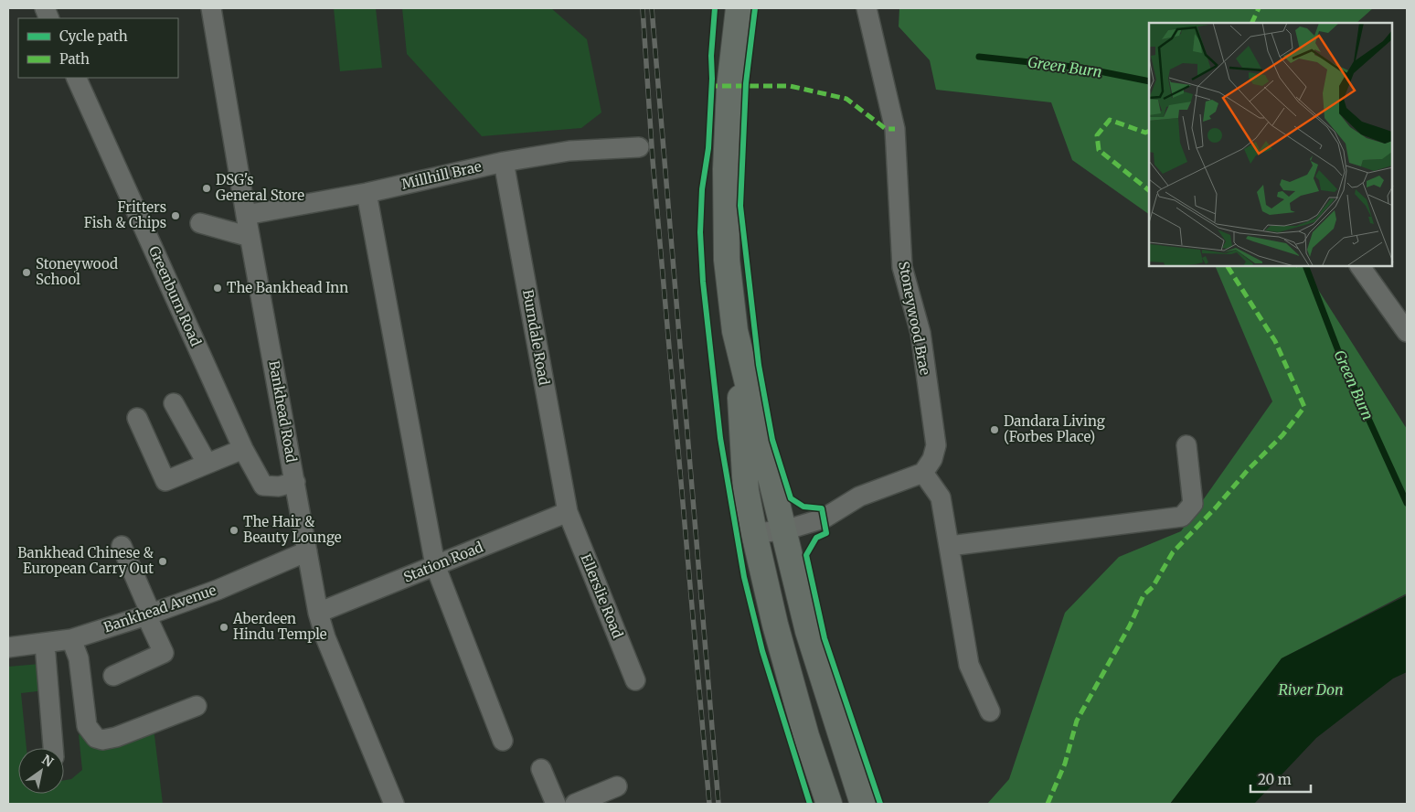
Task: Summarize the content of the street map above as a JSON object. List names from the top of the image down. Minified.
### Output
{"streets":{"street":["Millhill Brae","Greenburn Road","Stoneywood Brae","Burndale Road","Bankhead Road","Station Road","Ellerslie Road","Bankhead Avenue"]},"crossings":[["Millhill Brae","Burndale Road"],["Millhill Brae","Bankhead Road"],["Greenburn Road","Bankhead Road"],["Burndale Road","Station Road"],["Burndale Road","Ellerslie Road"],["Bankhead Road","Station Road"],["Bankhead Road","Bankhead Avenue"],["Station Road","Ellerslie Road"]],"water":["Green Burn","River Don"],"places":["DSG's General Store","Fritters Fish & Chips","Stoneywood School","The Bankhead Inn","Dandara Living (Forbes Place)","The Hair & Beauty Lounge","Bankhead Chinese & European Carry Out","Aberdeen Hindu Temple"],"legend":["Cycle path","Path"],"scale_bar":"20 m","north":"top right"}
